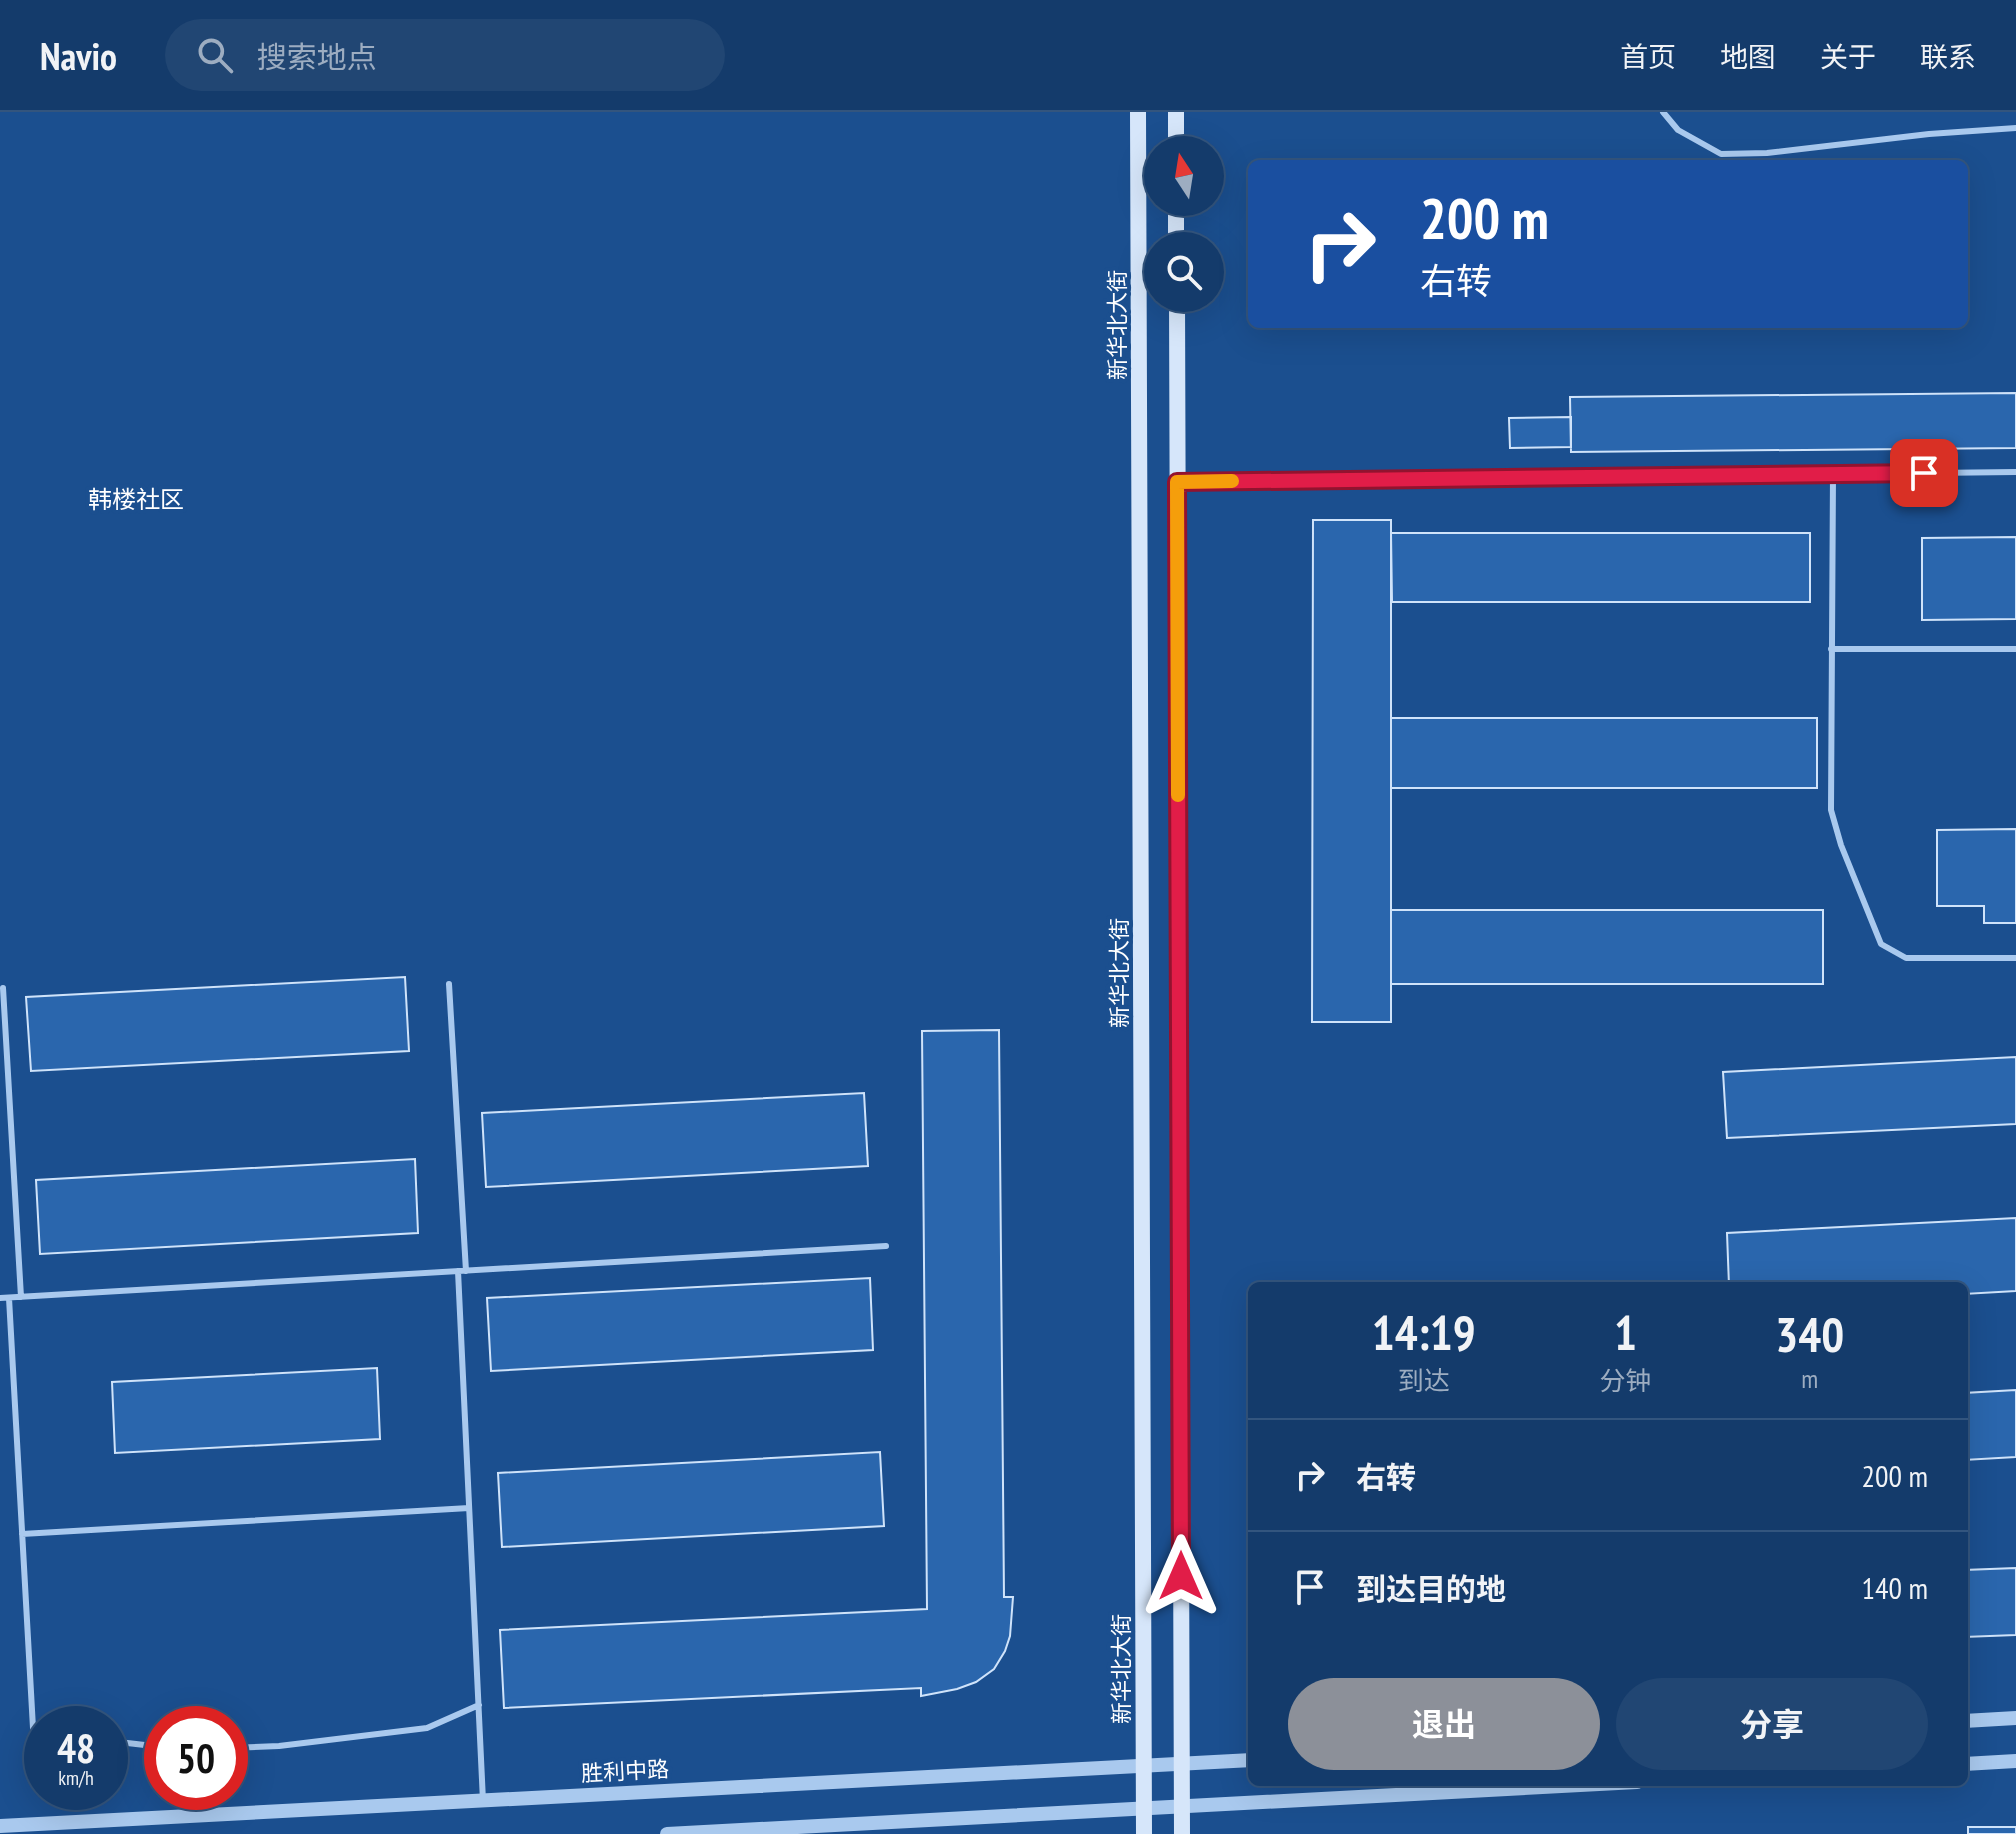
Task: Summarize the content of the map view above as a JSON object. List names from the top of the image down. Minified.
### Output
{"streets":{"main road":["新华北大街"],"street":["胜利中路"]},"crossings":[["新华北大街","胜利中路"]],"districts":["韩楼社区"],"north":"top","page":{"header":"Navio","search":"搜索地点","nav":["首页","地图","关于","联系"],"turn":["200 m","右转"],"eta":["14:19","到达","1","分钟","340","m"],"list":[{"name":"右转","value":"200 m"},{"name":"到达目的地","value":"140 m"}],"buttons":["退出","分享"],"speed":"48 km/h","limit":"50"}}
